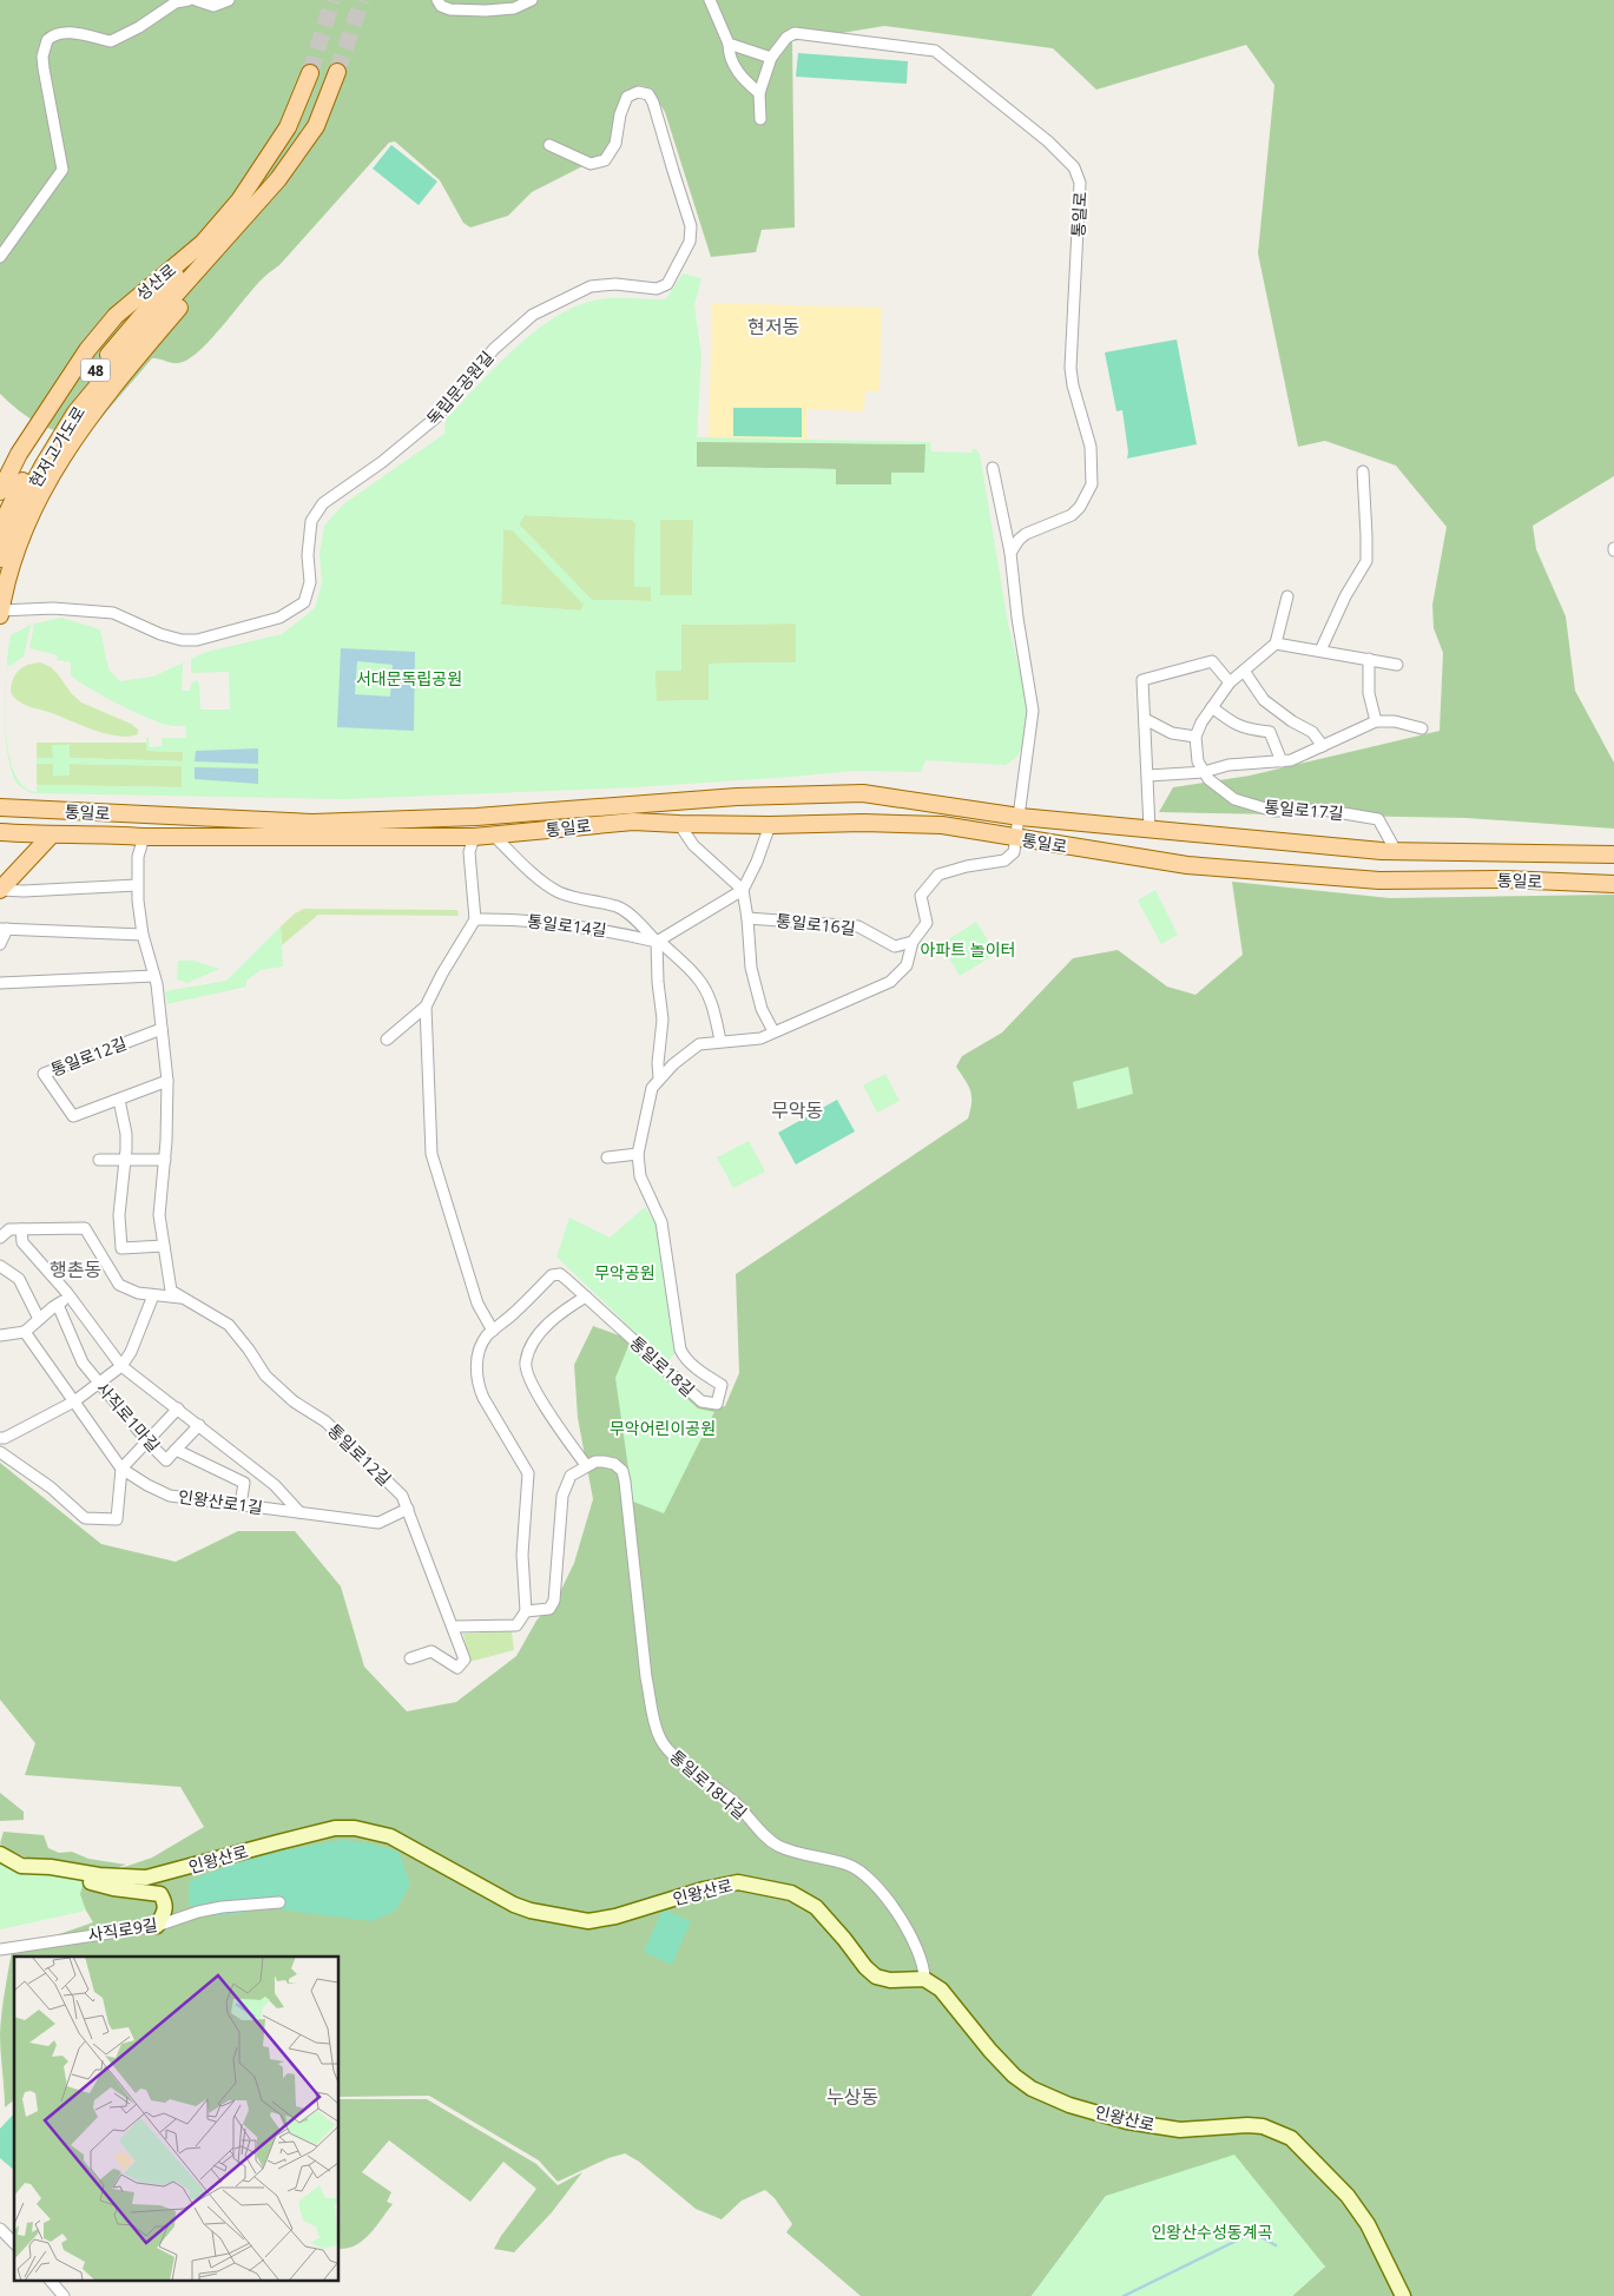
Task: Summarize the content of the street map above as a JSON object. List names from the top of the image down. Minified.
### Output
{"streets":{"main road":["통일로","성산로","48","현저고가도로"],"street":["독립문공원길","통일로17길","통일로16길","통일로14길","통일로12길","통일로18길","사직로1마길","인왕산로1길","통일로18나길","인왕산로","사직로9길"]},"crossings":[["통일로","통일로17길"],["통일로","통일로14길"],["통일로","통일로12길"],["통일로","통일로18길"],["성산로","현저고가도로"],["48","현저고가도로"],["통일로16길","통일로18길"],["통일로14길","통일로18길"],["통일로12길","인왕산로1길"],["사직로1마길","인왕산로1길"],["통일로18나길","인왕산로"]],"districts":["현저동","무악동","행촌동","누상동"],"parks":["서대문독립공원","아파트 놀이터","무악공원","무악어린이공원","인왕산수성동계곡"]}
